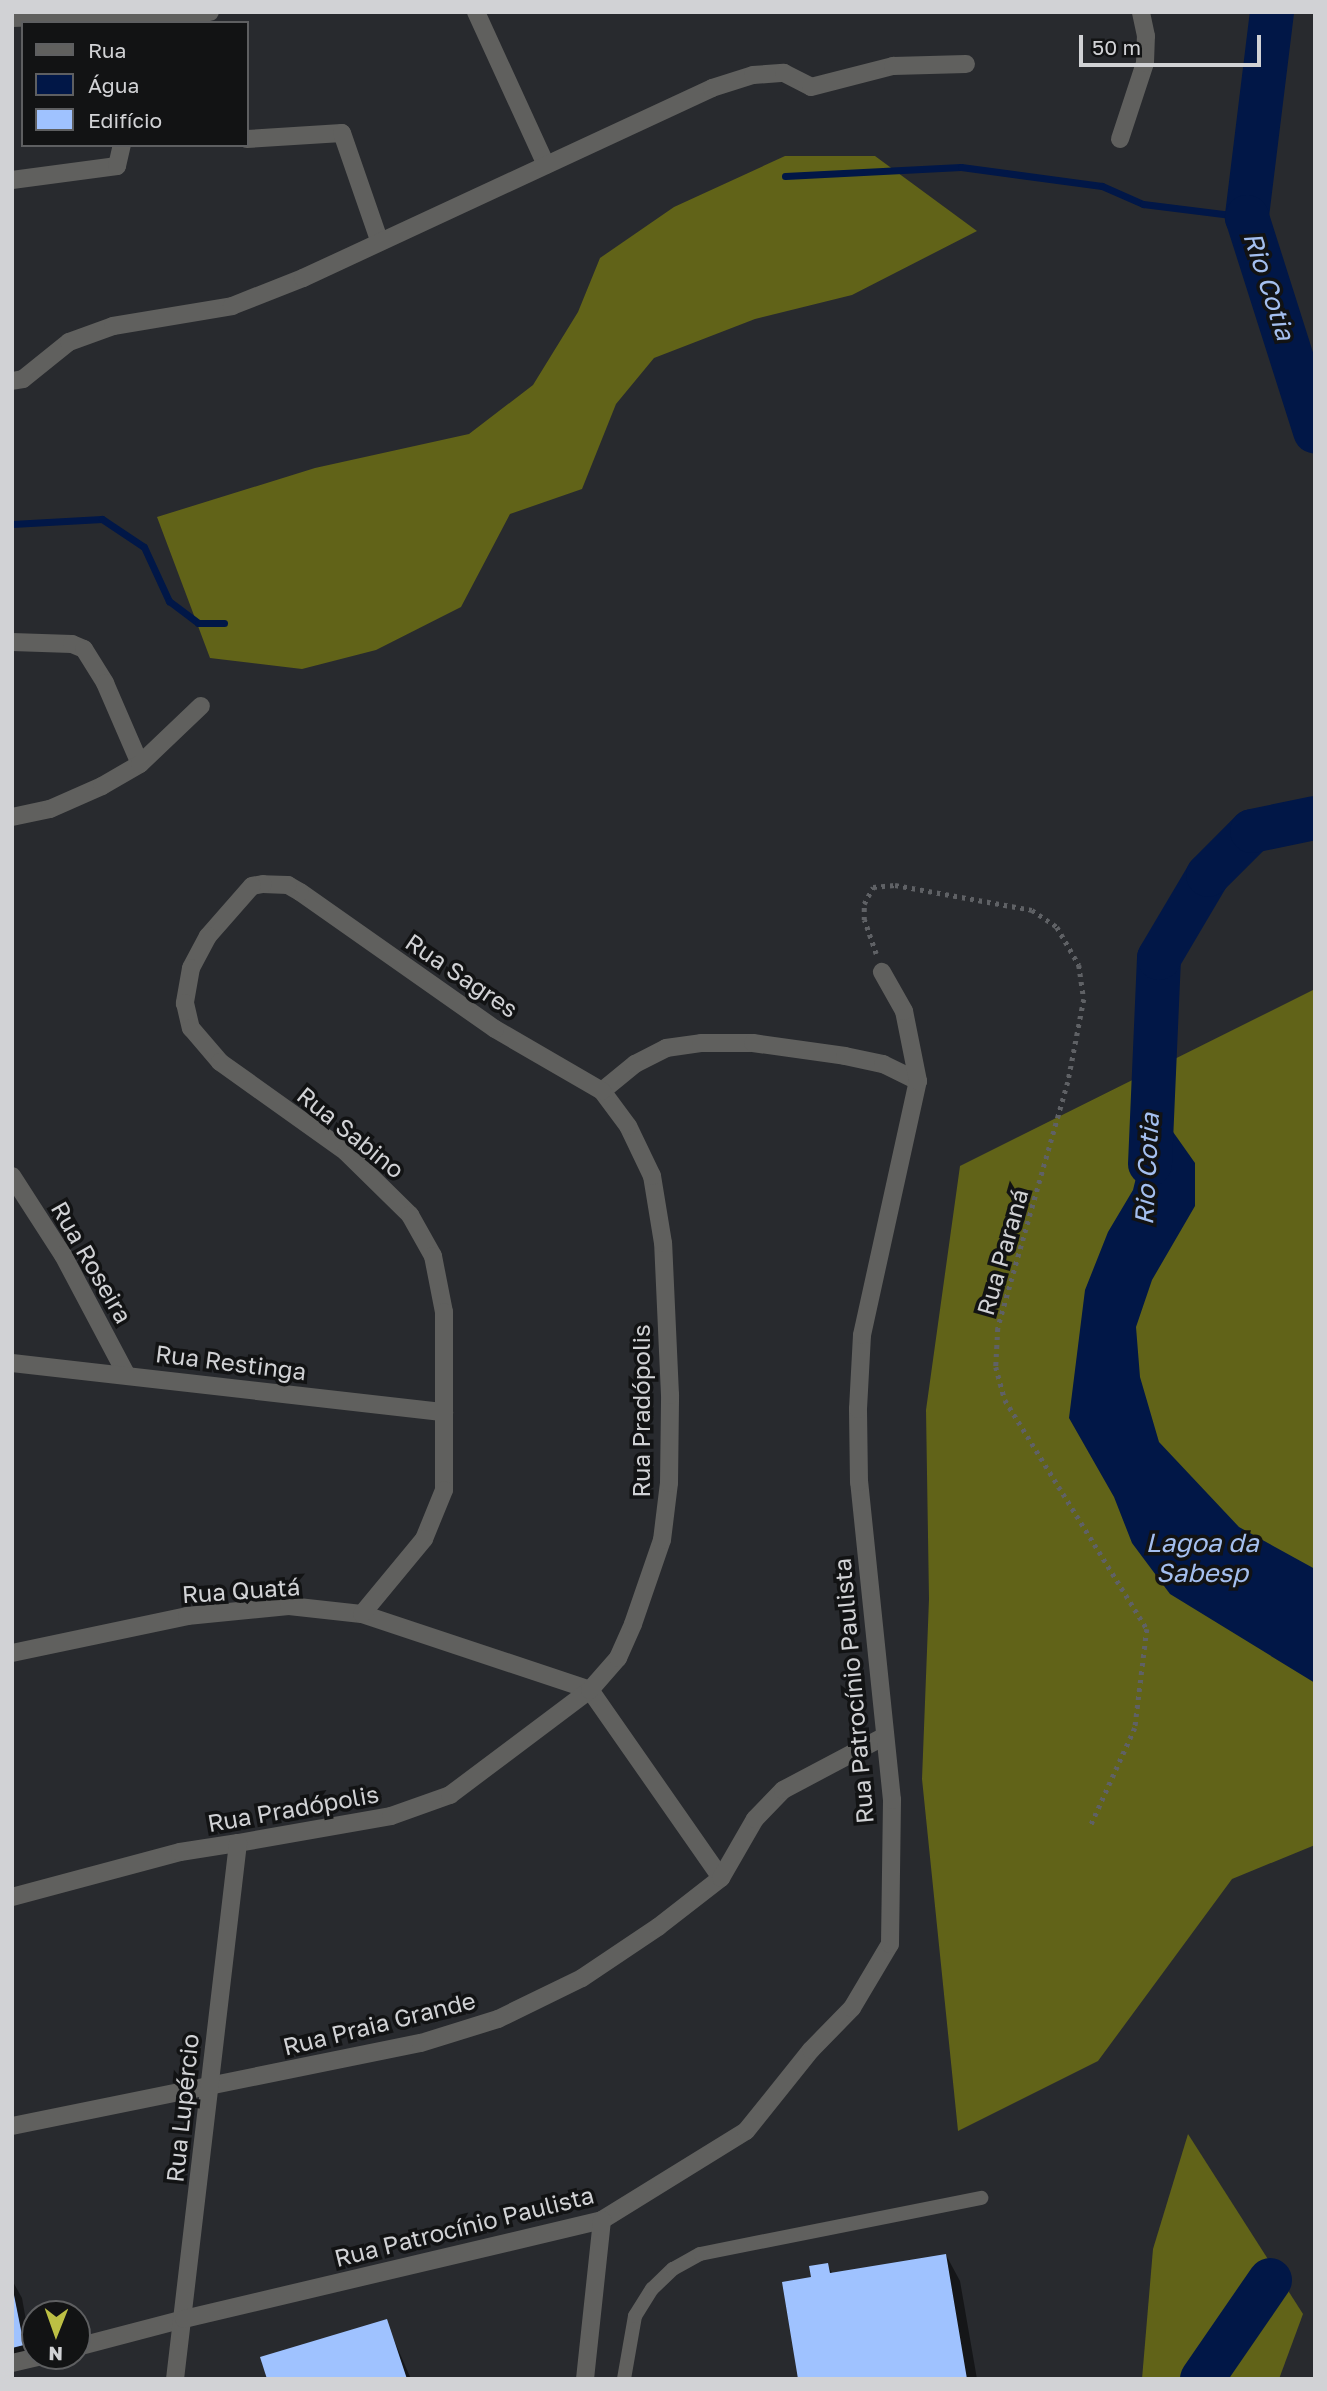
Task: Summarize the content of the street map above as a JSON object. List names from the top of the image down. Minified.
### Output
{"streets":{"street":["Rua Sagres","Rua Sabino","Rua Roseira","Rua Restinga","Rua Pradópolis","Rua Quatá","Rua Patrocínio Paulista","Rua Praia Grande","Rua Lupércio"],"path":["Rua Paraná"]},"crossings":[["Rua Sagres","Rua Sabino"],["Rua Sagres","Rua Pradópolis"],["Rua Sabino","Rua Restinga"],["Rua Sabino","Rua Quatá"],["Rua Roseira","Rua Restinga"],["Rua Pradópolis","Rua Quatá"],["Rua Pradópolis","Rua Lupércio"],["Rua Patrocínio Paulista","Rua Praia Grande"],["Rua Patrocínio Paulista","Rua Lupércio"],["Rua Praia Grande","Rua Lupércio"]],"water":["Rio Cotia","Lagoa da Sabesp"],"legend":["Rua","Água","Edifício"],"scale_bar":"50 m","north":"bottom"}
